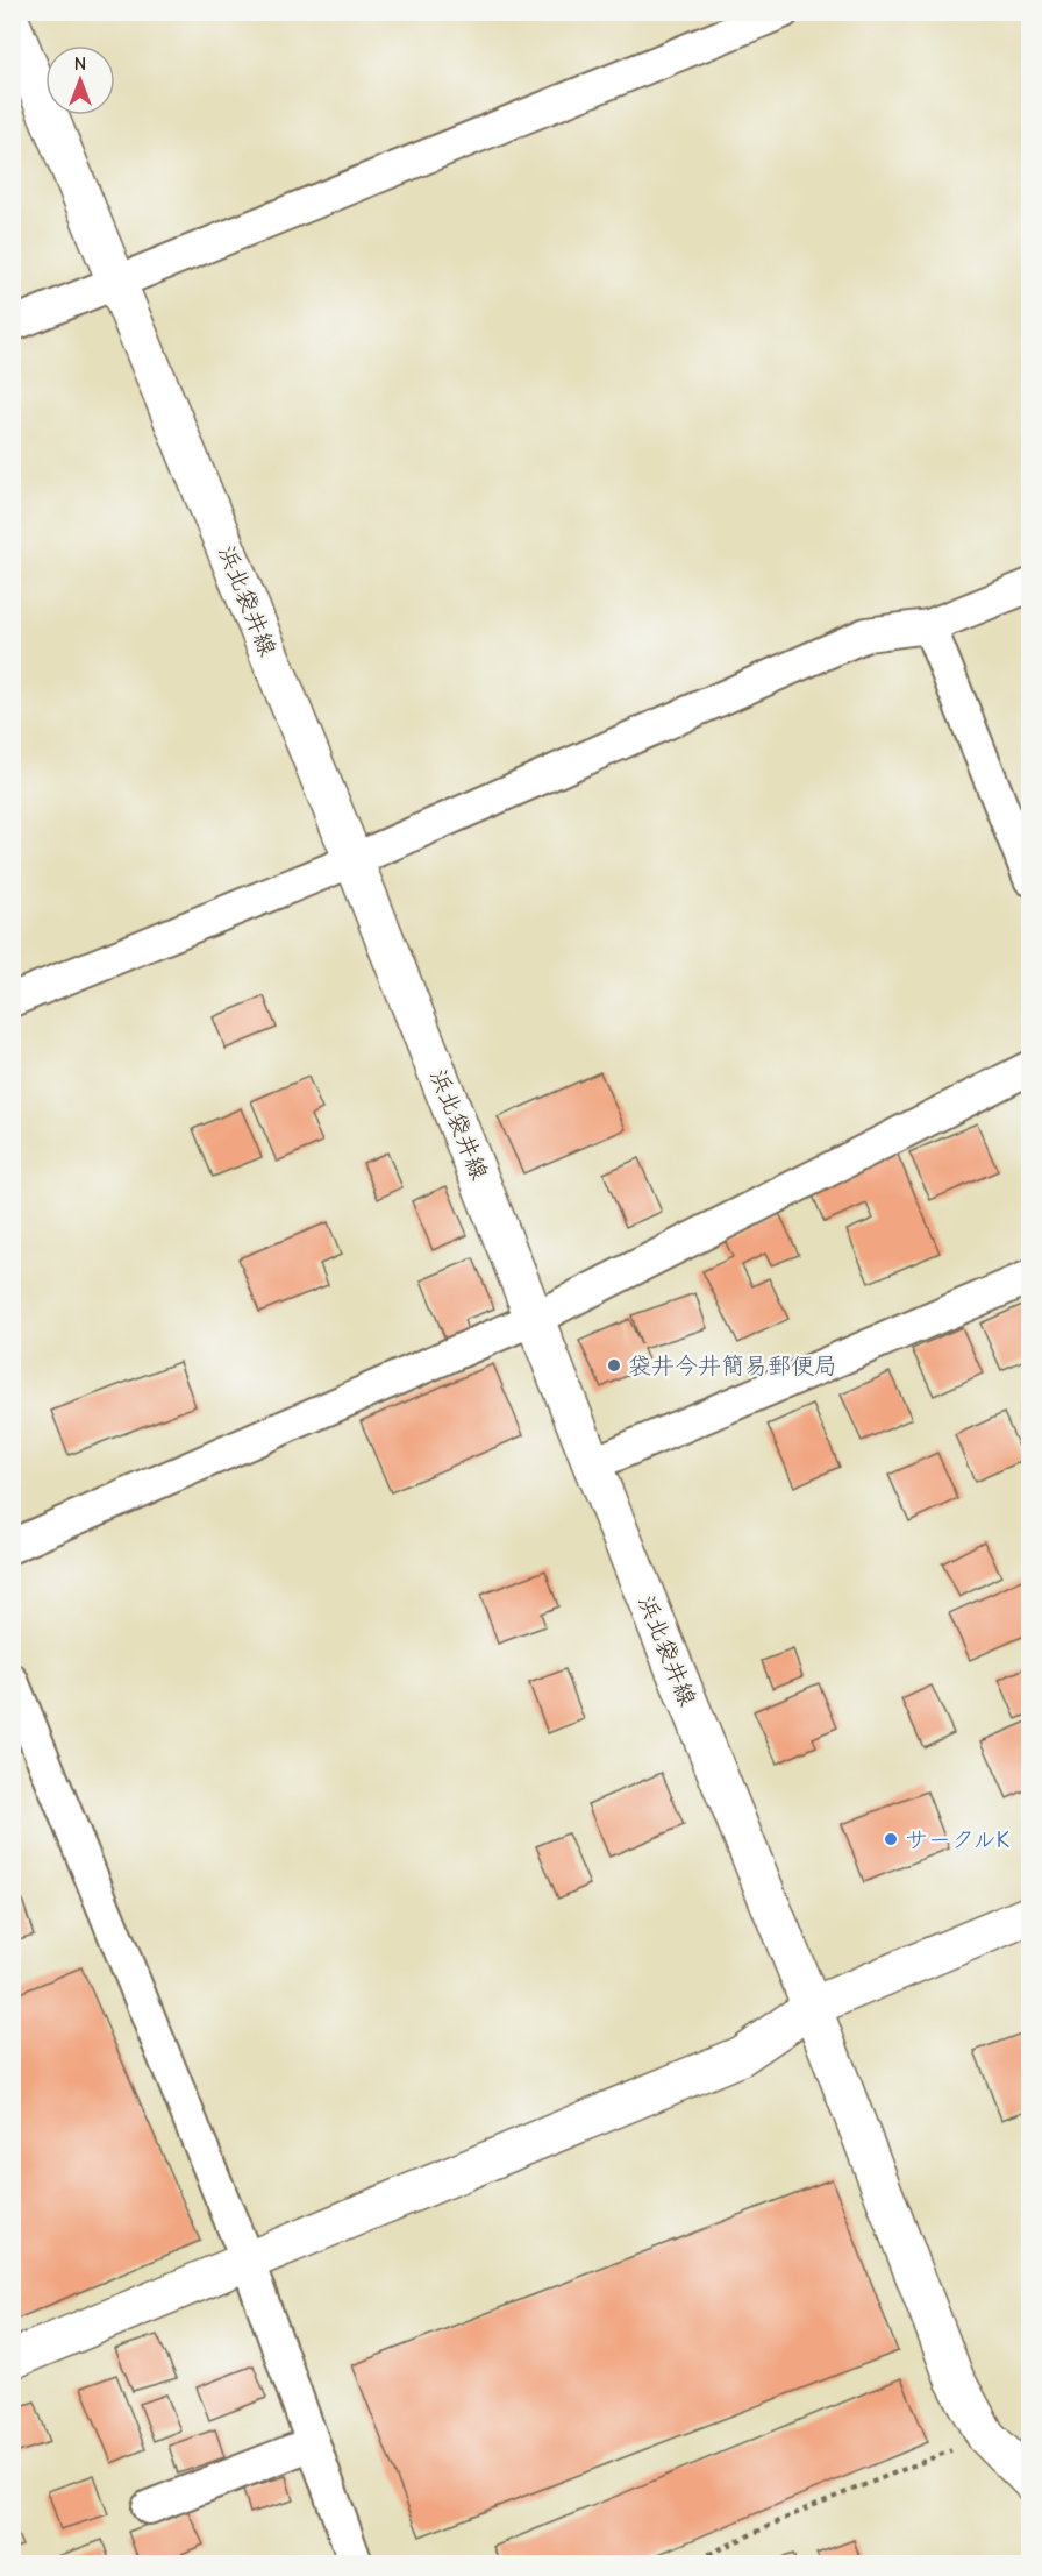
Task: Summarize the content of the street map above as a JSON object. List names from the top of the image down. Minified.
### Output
{"streets":{"main road":["浜北袋井線"]},"places":["袋井今井簡易郵便局","サークルK"],"north":"top"}
